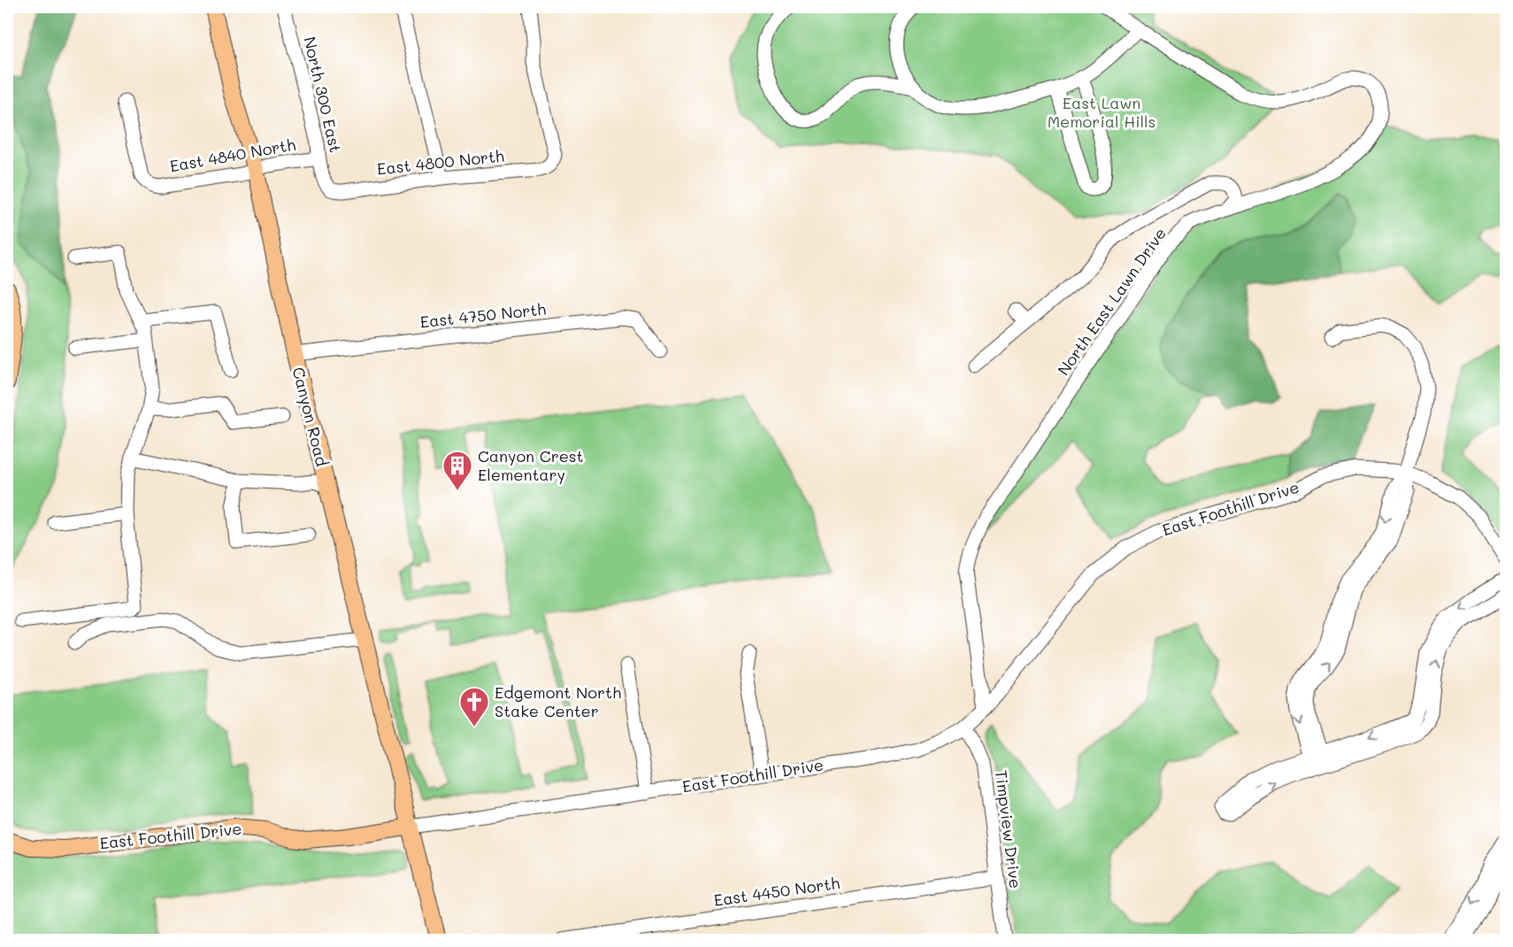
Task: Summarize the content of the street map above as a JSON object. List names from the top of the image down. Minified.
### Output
{"streets":{"main road":["Canyon Road","East Foothill Drive"],"street":["North 300 East","East 4840 North","East 4800 North","North East Lawn Drive","East 4750 North","Timpview Drive","East 4450 North"]},"crossings":[["North 300 East","East 4840 North"],["North 300 East","East 4800 North"],["East 4840 North","Canyon Road"],["North East Lawn Drive","East Foothill Drive"],["East 4750 North","Canyon Road"],["Canyon Road","East Foothill Drive"],["East Foothill Drive","Timpview Drive"],["Timpview Drive","East 4450 North"]],"parks":["East Lawn Memorial Hills"],"places":{"building":["Canyon Crest Elementary"],"church":["Edgemont North Stake Center"]}}
